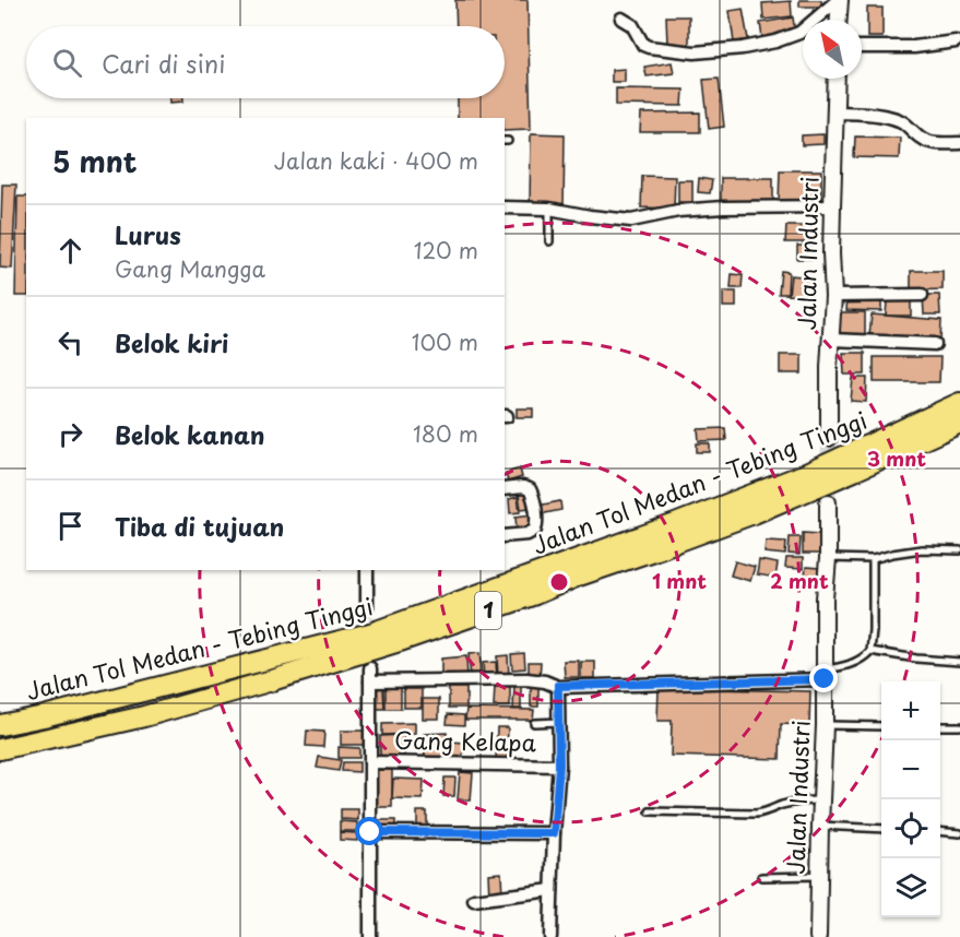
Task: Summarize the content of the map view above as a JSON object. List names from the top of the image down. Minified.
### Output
{"streets":{"highway":["Jalan Tol Medan - Tebing Tinggi","1"],"street":["Jalan Industri","Gang Kelapa"]},"north":"top left","page":{"search":"Cari di sini","heading":["5 mnt","Jalan kaki · 400 m"],"list":[["Lurus","Gang Mangga","120 m"],["Belok kiri","100 m"],["Belok kanan","180 m"],"Tiba di tujuan"],"map_buttons":["+","−"]},"rings":["3 mnt","1 mnt","2 mnt"]}
